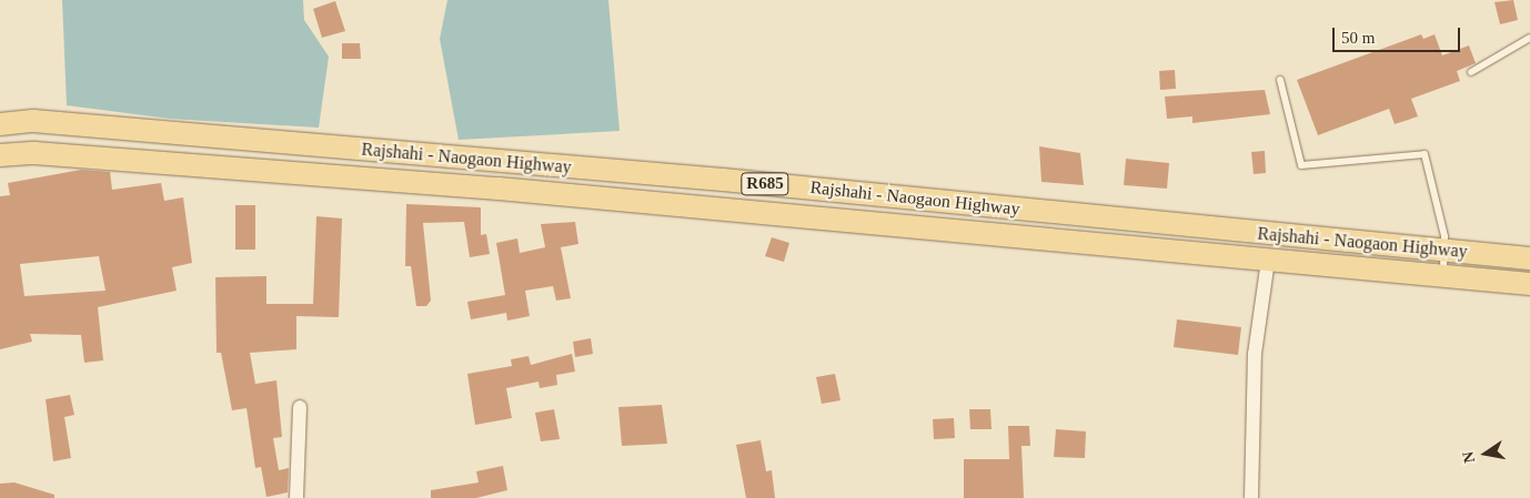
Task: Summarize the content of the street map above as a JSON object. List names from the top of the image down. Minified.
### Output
{"streets":{"main road":["Rajshahi - Naogaon Highway","R685"]},"scale_bar":"50 m","north":"left"}
